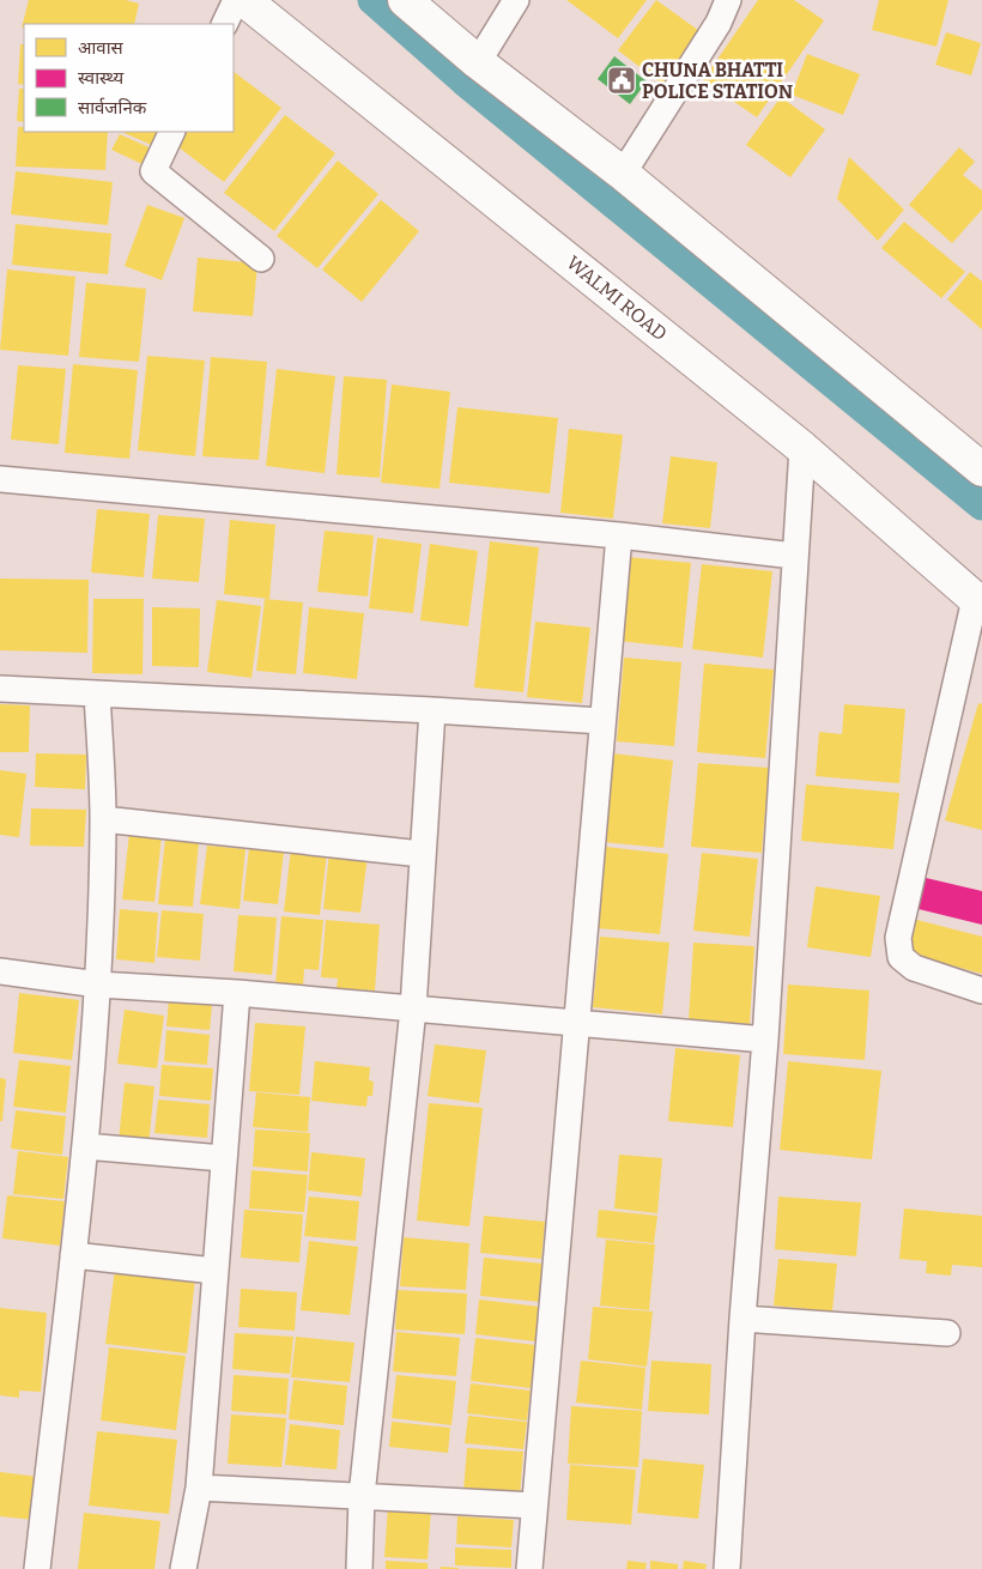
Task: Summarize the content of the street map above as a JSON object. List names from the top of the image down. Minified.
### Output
{"streets":{"street":["WALMI ROAD"]},"places":{"public building":["CHUNA BHATTI POLICE STATION"]},"legend":["आवास","स्वास्थ्य","सार्वजनिक"]}
